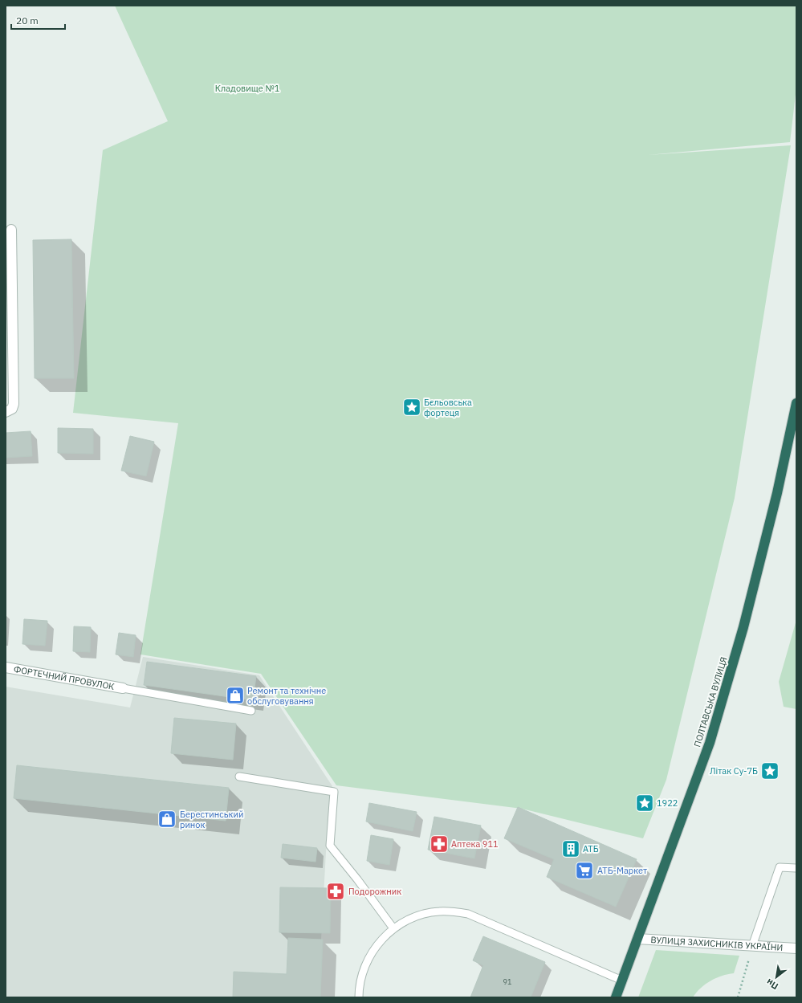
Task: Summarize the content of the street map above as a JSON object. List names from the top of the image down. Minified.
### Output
{"streets":{"highway":["ПОЛТАВСЬКА ВУЛИЦЯ"],"street":["ФОРТЕЧНИЙ ПРОВУЛОК","ВУЛИЦЯ ЗАХИСНИКІВ УКРАЇНИ"]},"crossings":[["ПОЛТАВСЬКА ВУЛИЦЯ","ВУЛИЦЯ ЗАХИСНИКІВ УКРАЇНИ"]],"parks":["Кладовище №1"],"places":{"place":["Бєльовська фортеця","Літак Су-7Б","1922"],"shop":["Ремонт та технічне обслуговування","Берестинський ринок"],"pharmacy":["Аптека 911","Подорожник"],"building":["АТБ"],"supermarket":["АТБ-Маркет"]},"house_numbers":["91"],"scale_bar":"20 m","north":"bottom left"}
